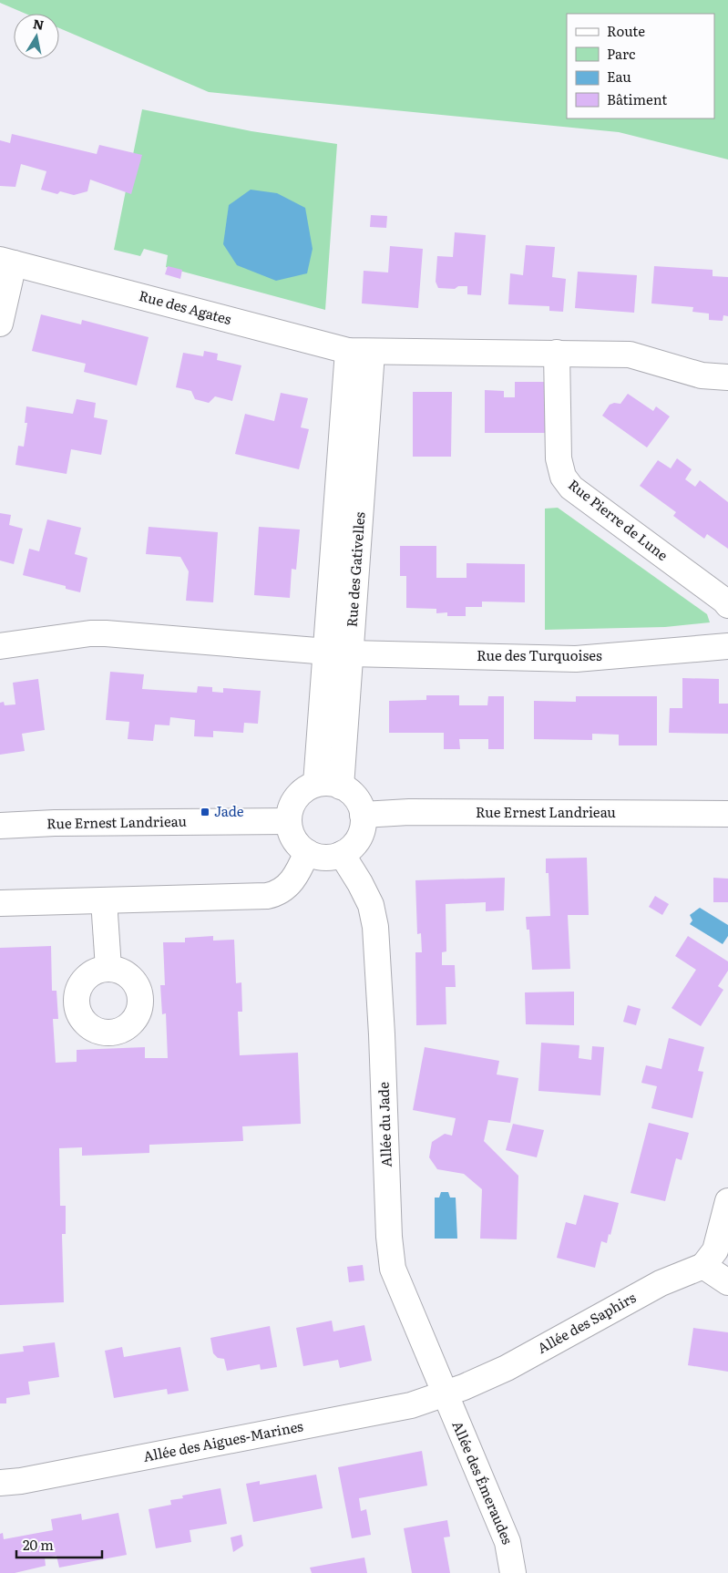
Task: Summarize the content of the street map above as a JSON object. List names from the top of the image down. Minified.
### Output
{"streets":{"street":["Rue des Agates","Rue Pierre de Lune","Rue des Gativelles","Rue des Turquoises","Rue Ernest Landrieau","Allée du Jade","Allée des Saphirs","Allée des Aigues-Marines","Allée des Émeraudes"]},"crossings":[["Rue des Agates","Rue des Gativelles"],["Rue des Gativelles","Rue des Turquoises"],["Rue des Gativelles","Rue Ernest Landrieau"],["Rue des Gativelles","Allée du Jade"],["Rue Ernest Landrieau","Allée du Jade"],["Allée du Jade","Allée des Saphirs"],["Allée du Jade","Allée des Aigues-Marines"],["Allée du Jade","Allée des Émeraudes"],["Allée des Saphirs","Allée des Aigues-Marines"],["Allée des Saphirs","Allée des Émeraudes"],["Allée des Aigues-Marines","Allée des Émeraudes"]],"places":{"transit":["Jade"]},"legend":["Route","Parc","Eau","Bâtiment"],"scale_bar":"20 m","north":"top"}
